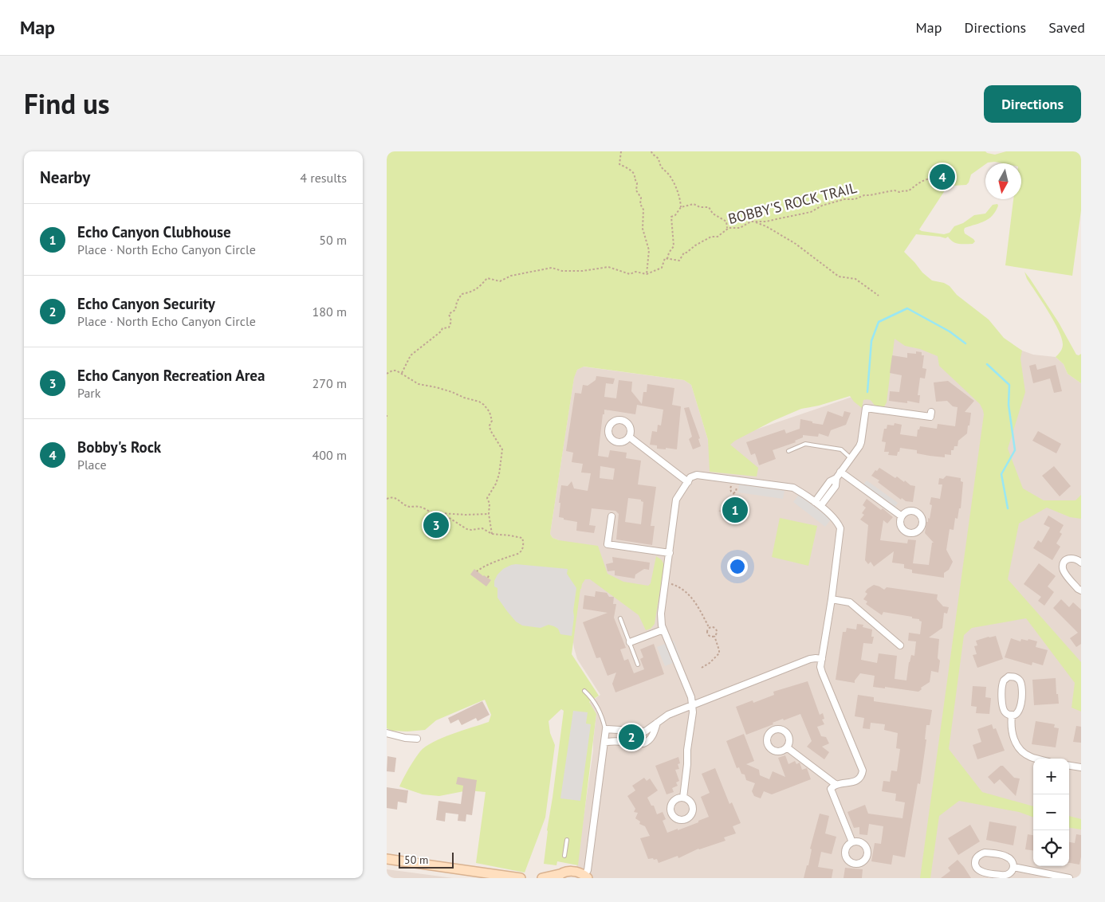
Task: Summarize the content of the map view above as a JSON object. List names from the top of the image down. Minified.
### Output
{"streets":{"path":["BOBBY'S ROCK TRAIL"]},"scale_bar":"50 m","north":"bottom","page":{"header":"Map","nav":["Map","Directions","Saved"],"title":"Find us","buttons":"Directions","heading":["Nearby","4 results"],"pins":["4","1","3","2"],"list":[{"mark":"1","name":"Echo Canyon Clubhouse","note":"Place · North Echo Canyon Circle","value":"50 m"},{"mark":"2","name":"Echo Canyon Security","note":"Place · North Echo Canyon Circle","value":"180 m"},{"mark":"3","name":"Echo Canyon Recreation Area","note":"Park","value":"270 m"},{"mark":"4","name":"Bobby's Rock","note":"Place","value":"400 m"}],"map_buttons":["+","−"],"scale":"50 m"}}
